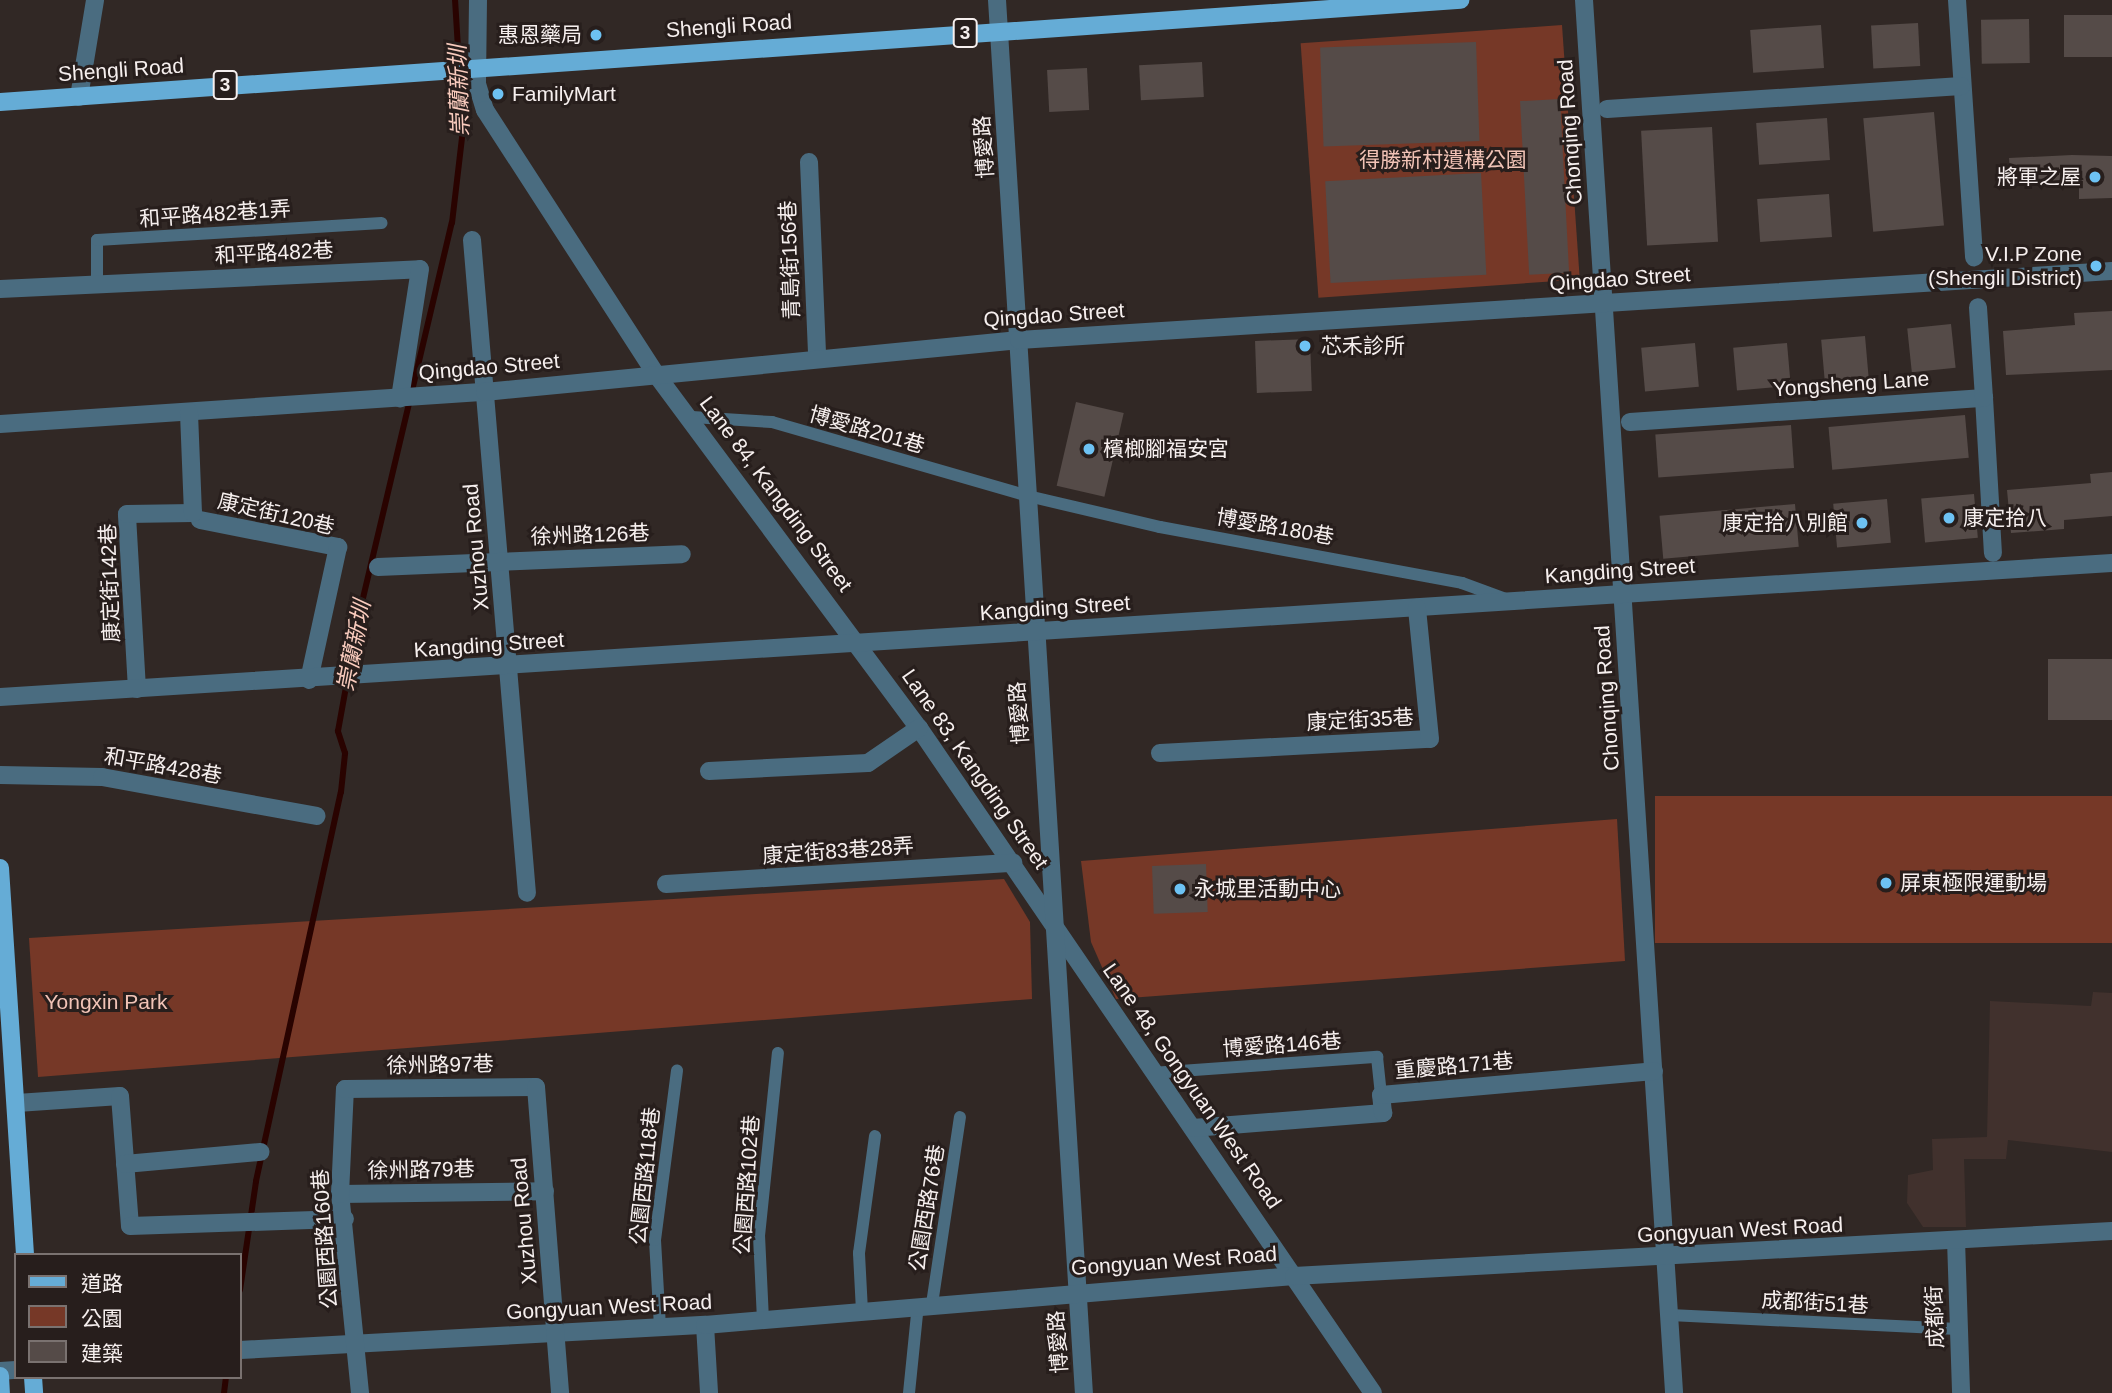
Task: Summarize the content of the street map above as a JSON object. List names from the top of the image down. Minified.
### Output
{"streets":{"main road":["Shengli Road","3"],"street":["Chonqing Road","博愛路","和平路482巷","青島街156巷","Qingdao Street","Yongsheng Lane","Lane 84, Kangding Street","康定街120巷","徐州路126巷","Xuzhou Road","Kangding Street","康定街142巷","康定街35巷","和平路428巷","Lane 83, Kangding Street","康定街83巷28弄","徐州路97巷","重慶路171巷","Lane 48, Gongyuan West Road","徐州路79巷","Gongyuan West Road","公園西路160巷","成都街"],"lane":["和平路482巷1弄","博愛路201巷","博愛路180巷","博愛路146巷","公園西路118巷","公園西路102巷","公園西路76巷","成都街51巷"]},"crossings":[["Shengli Road","博愛路"],["Chonqing Road","Qingdao Street"],["Chonqing Road","Kangding Street"],["Chonqing Road","重慶路171巷"],["Chonqing Road","Gongyuan West Road"],["Chonqing Road","成都街51巷"],["博愛路","Qingdao Street"],["博愛路","博愛路201巷"],["博愛路","博愛路180巷"],["博愛路","Kangding Street"],["博愛路","Lane 83, Kangding Street"],["博愛路","Lane 48, Gongyuan West Road"],["博愛路","Gongyuan West Road"],["和平路482巷1弄","和平路482巷"],["和平路482巷","Qingdao Street"],["青島街156巷","Qingdao Street"],["Qingdao Street","Lane 84, Kangding Street"],["Qingdao Street","Xuzhou Road"],["Qingdao Street","康定街142巷"],["博愛路201巷","Lane 84, Kangding Street"],["博愛路201巷","博愛路180巷"],["Lane 84, Kangding Street","Kangding Street"],["Lane 84, Kangding Street","Lane 83, Kangding Street"],["康定街120巷","Kangding Street"],["博愛路180巷","Kangding Street"],["徐州路126巷","Xuzhou Road"],["Xuzhou Road","Kangding Street"],["Xuzhou Road","徐州路97巷"],["Xuzhou Road","徐州路79巷"],["Xuzhou Road","Gongyuan West Road"],["Kangding Street","康定街142巷"],["Kangding Street","康定街35巷"],["Kangding Street","Lane 83, Kangding Street"],["Lane 83, Kangding Street","康定街83巷28弄"],["Lane 83, Kangding Street","Lane 48, Gongyuan West Road"],["博愛路146巷","重慶路171巷"],["博愛路146巷","Lane 48, Gongyuan West Road"],["徐州路97巷","公園西路160巷"],["重慶路171巷","Lane 48, Gongyuan West Road"],["Lane 48, Gongyuan West Road","Gongyuan West Road"],["徐州路79巷","公園西路160巷"],["公園西路118巷","Gongyuan West Road"],["公園西路102巷","Gongyuan West Road"],["公園西路76巷","Gongyuan West Road"],["Gongyuan West Road","公園西路160巷"],["Gongyuan West Road","成都街"],["成都街51巷","成都街"]],"water":["崇蘭新圳"],"parks":["得勝新村遺構公園","Yongxin Park"],"places":["惠恩藥局","FamilyMart","將軍之屋","V.I.P Zone (Shengli District)","芯禾診所","檳榔腳福安宮","康定拾八","康定拾八別館","屏東極限運動場","永城里活動中心"],"legend":["道路","公園","建築"]}
